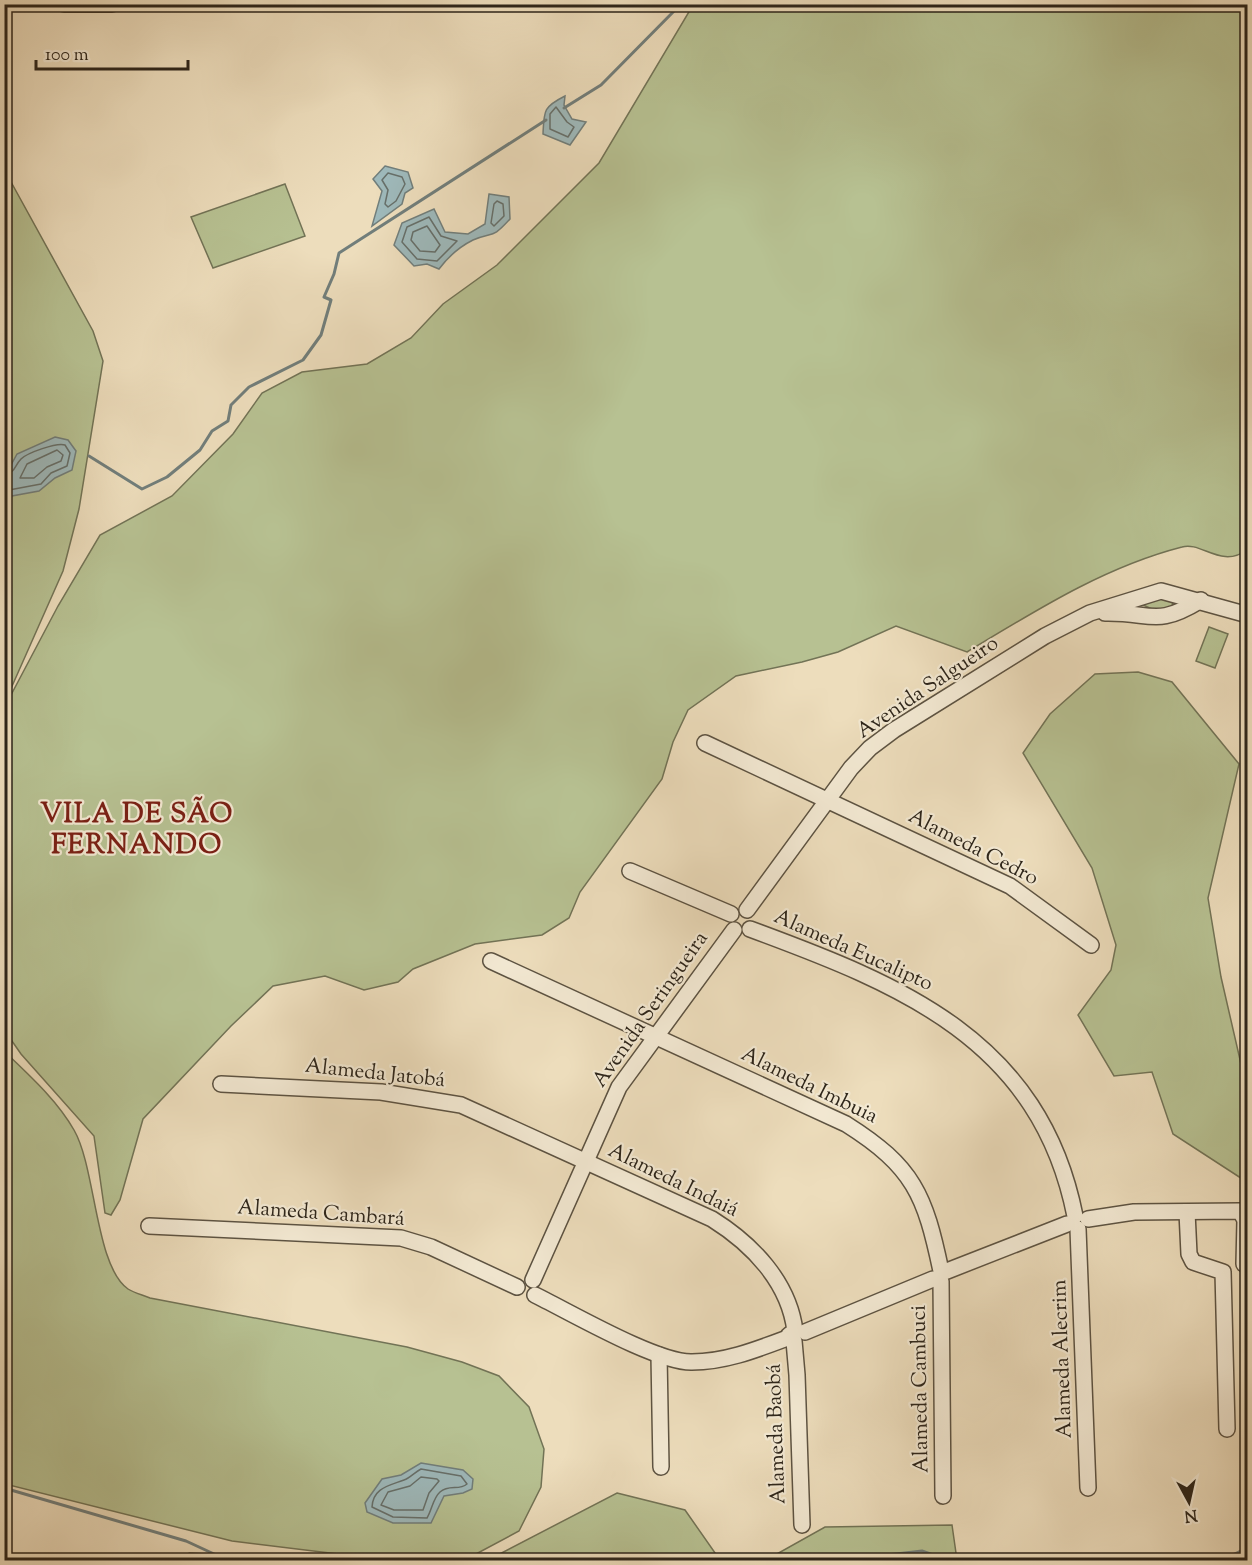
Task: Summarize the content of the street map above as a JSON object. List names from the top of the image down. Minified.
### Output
{"streets":{"street":["Avenida Salgueiro","Alameda Cedro","Alameda Eucalipto","Avenida Seringueira","Alameda Jatobá","Alameda Imbuia","Alameda Indaiá","Alameda Cambará","Alameda Alecrim","Alameda Cambuci","Alameda Baobá"]},"crossings":[["Avenida Salgueiro","Alameda Cedro"],["Avenida Salgueiro","Alameda Eucalipto"],["Avenida Salgueiro","Avenida Seringueira"],["Alameda Eucalipto","Avenida Seringueira"],["Alameda Eucalipto","Alameda Alecrim"],["Avenida Seringueira","Alameda Jatobá"],["Avenida Seringueira","Alameda Imbuia"],["Avenida Seringueira","Alameda Indaiá"],["Avenida Seringueira","Alameda Cambará"],["Alameda Jatobá","Alameda Indaiá"],["Alameda Imbuia","Alameda Cambuci"],["Alameda Indaiá","Alameda Baobá"]],"districts":["VILA DE SÃO FERNANDO"],"scale_bar":"100 m","north":"bottom"}
